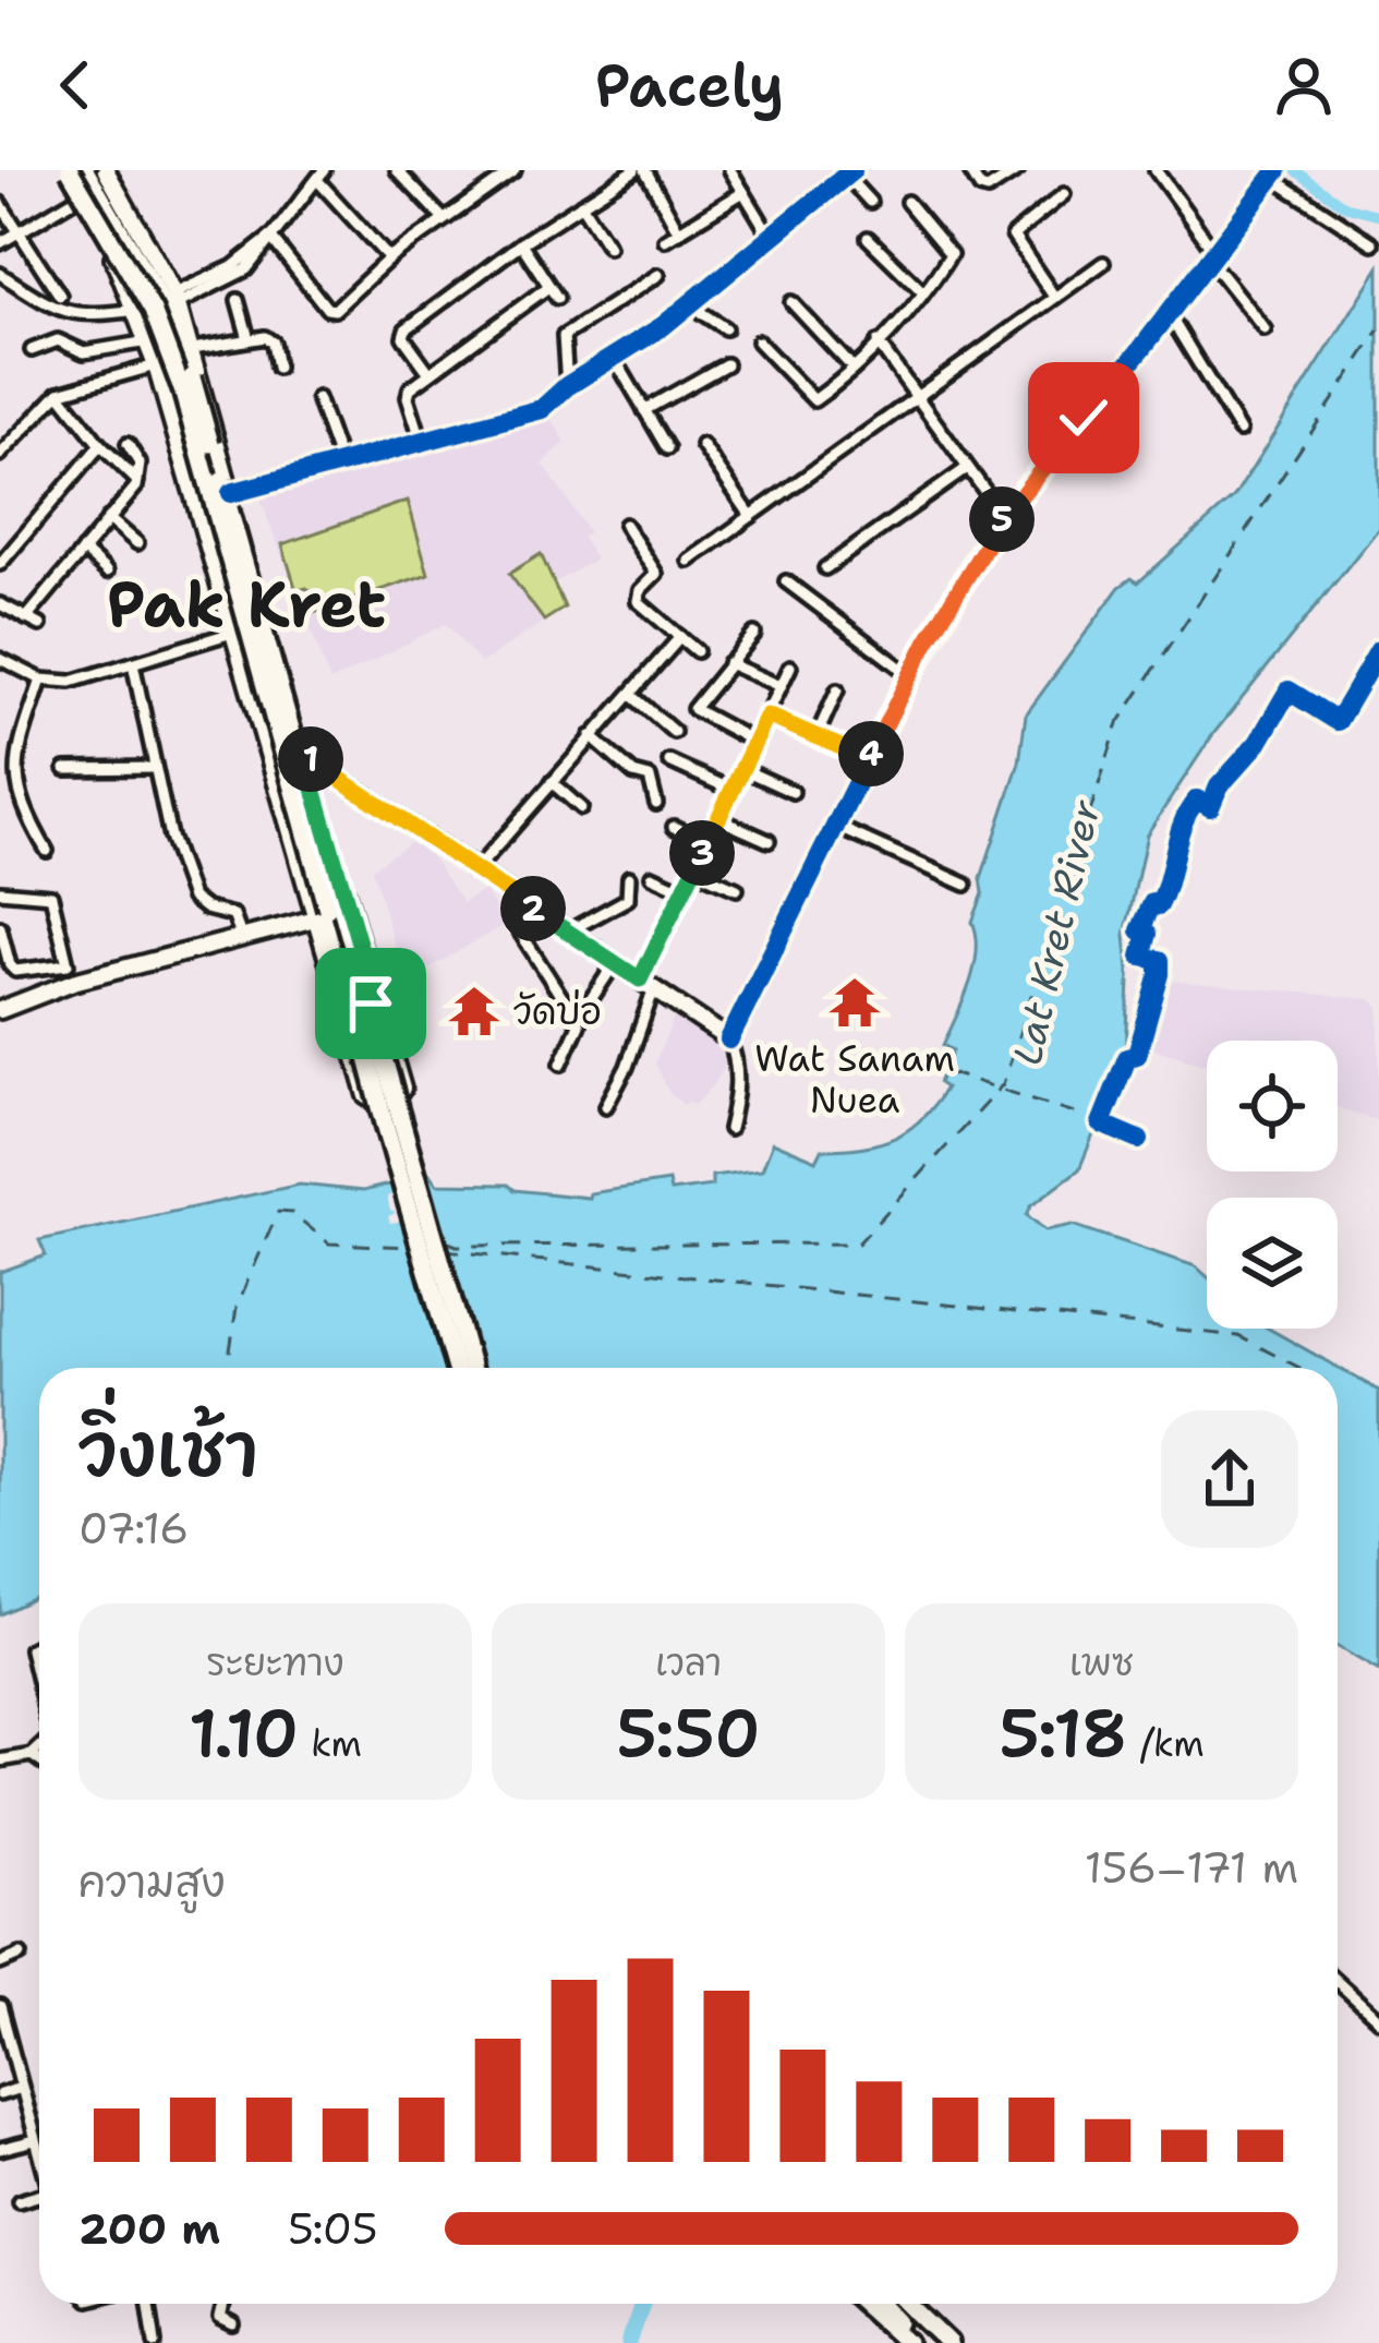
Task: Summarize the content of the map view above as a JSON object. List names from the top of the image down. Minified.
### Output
{"districts":["Pak Kret"],"water":["Lat Kret River"],"places":{"temple":["Wat Sanam Nuea","วัดบ่อ"]},"page":{"header":"Pacely","pins":["5","4","1","3","2"],"heading":["วิ่งเช้า","07:16"],"stats":[["ระยะทาง","1.10 km"],["เวลา","5:50"],["เพซ","5:18 /km"]],"chart":["ความสูง","156–171 m"],"list":[{"name":"200 m","note":"5:05"}]}}
